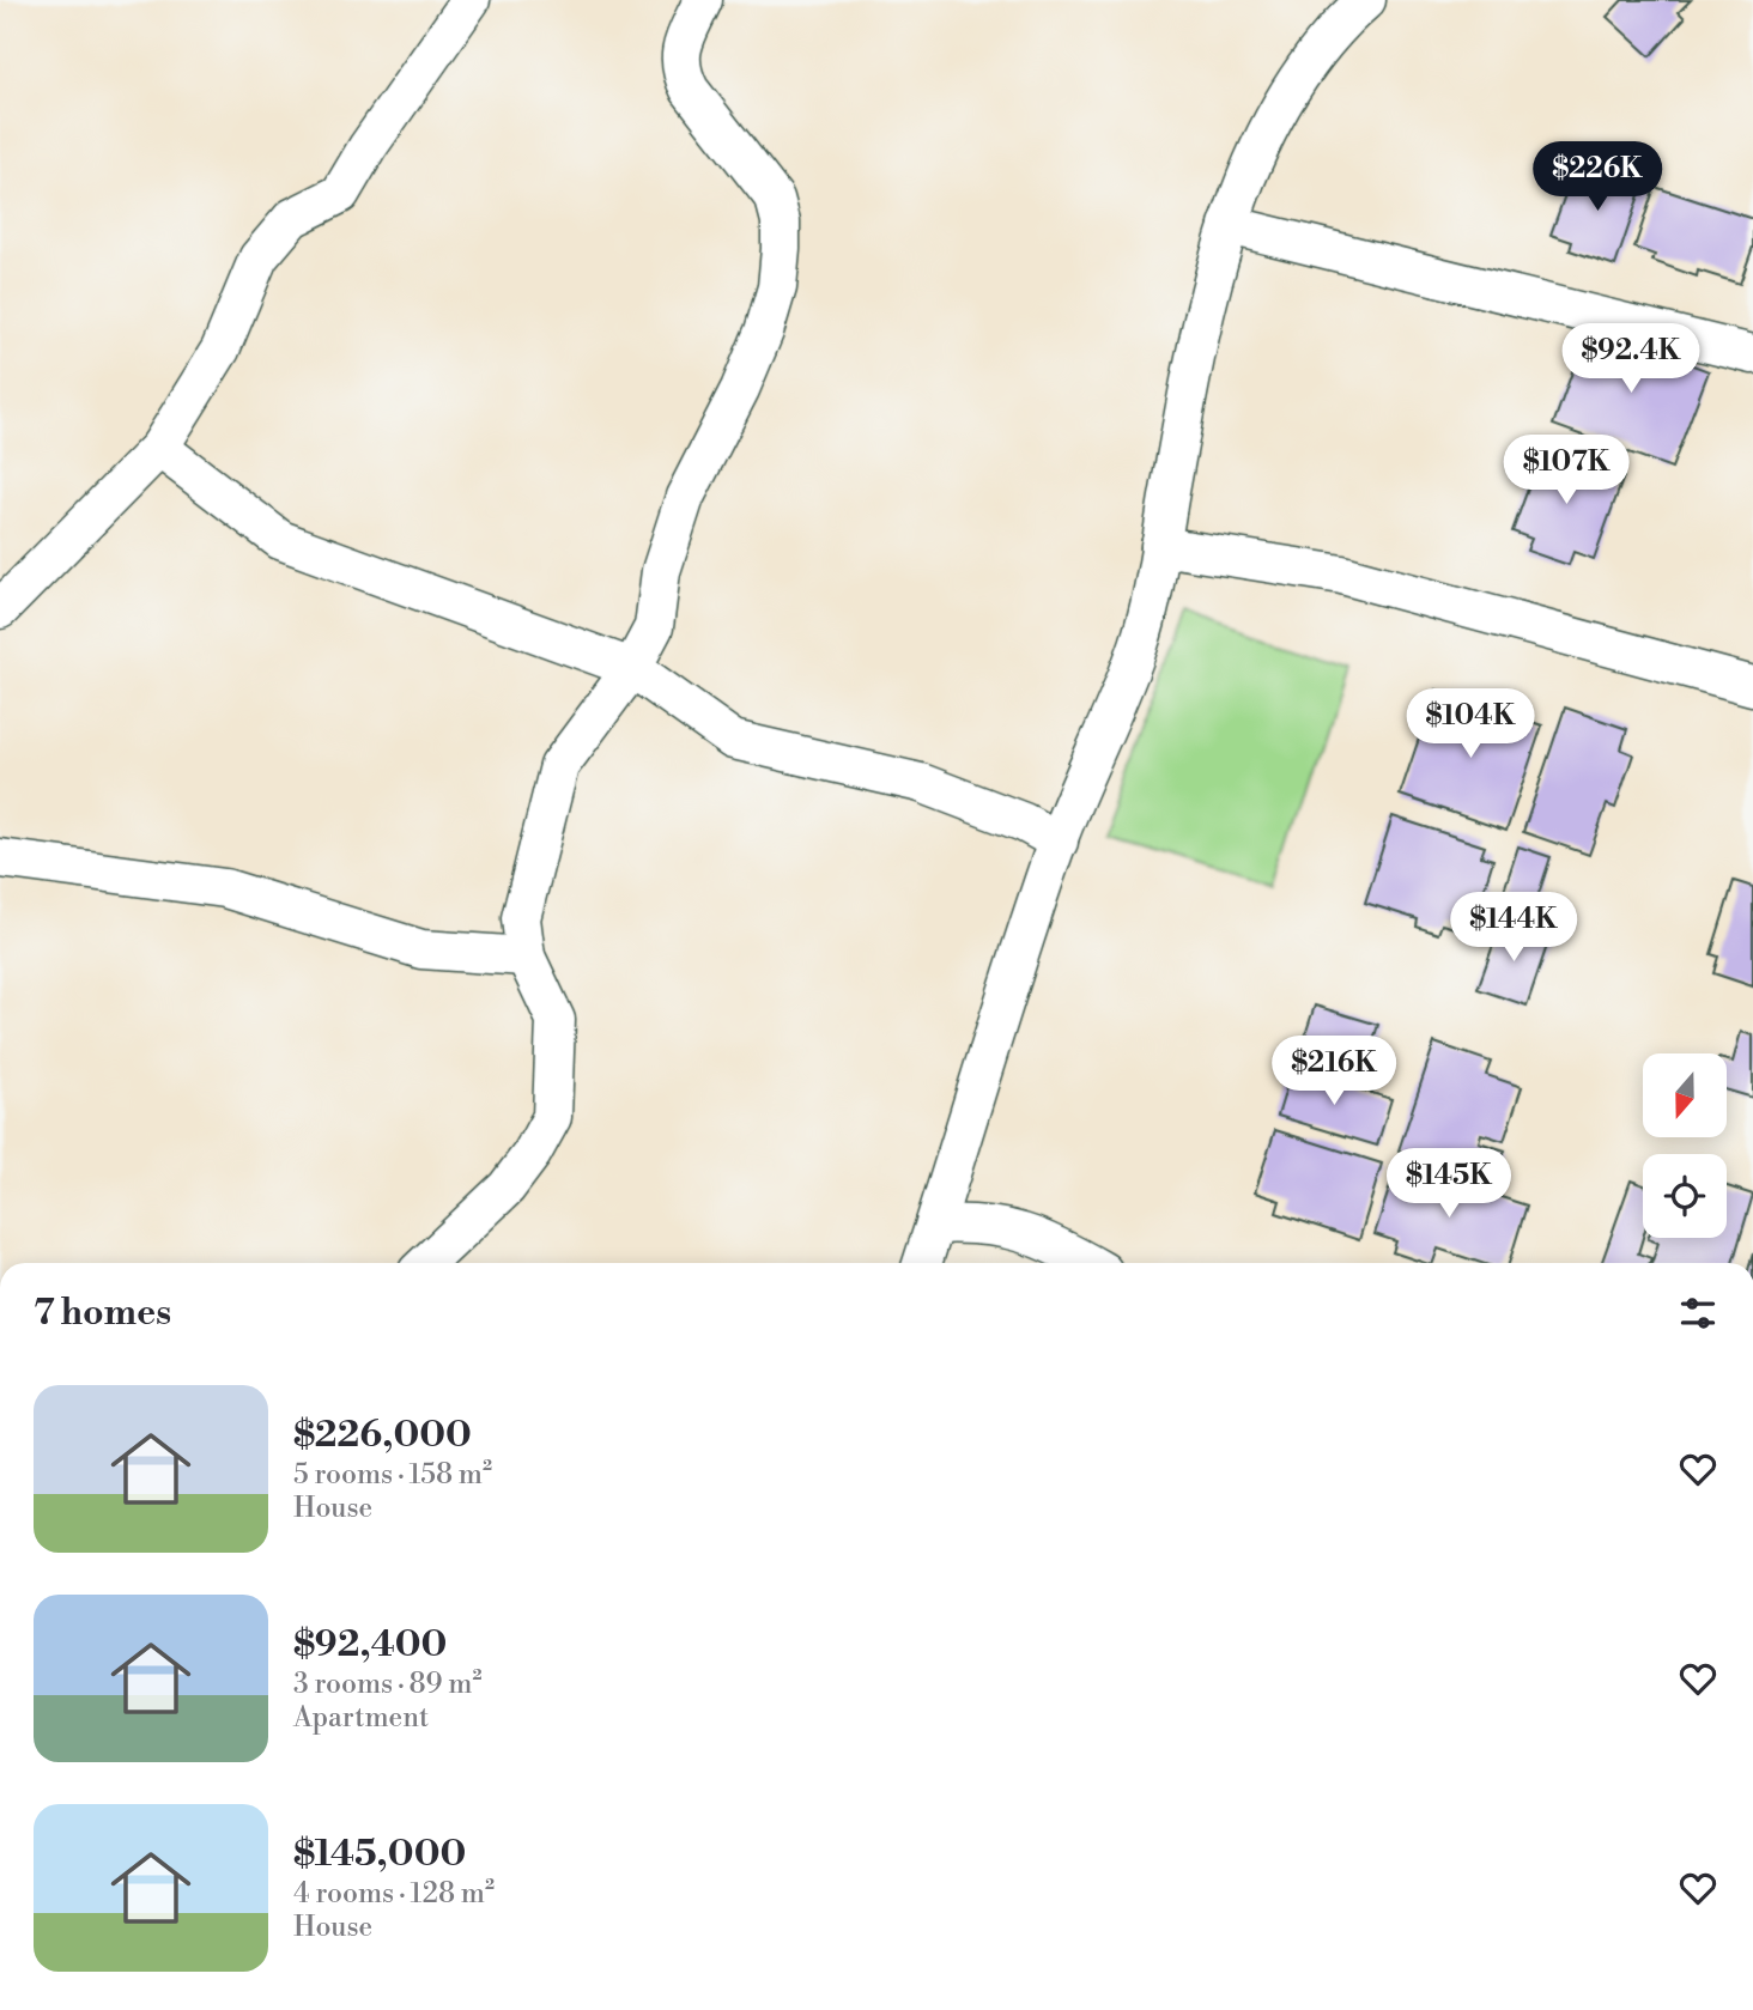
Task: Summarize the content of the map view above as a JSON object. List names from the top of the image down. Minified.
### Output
{"north":"bottom","page":{"price":["$226K","$92.4K","$107K","$104K","$144K","$216K","$145K"],"heading":"7 homes","list":[{"name":"$226,000","note":"5 rooms · 158 m² · House"},{"name":"$92,400","note":"3 rooms · 89 m² · Apartment"},{"name":"$145,000","note":"4 rooms · 128 m² · House"}]}}
